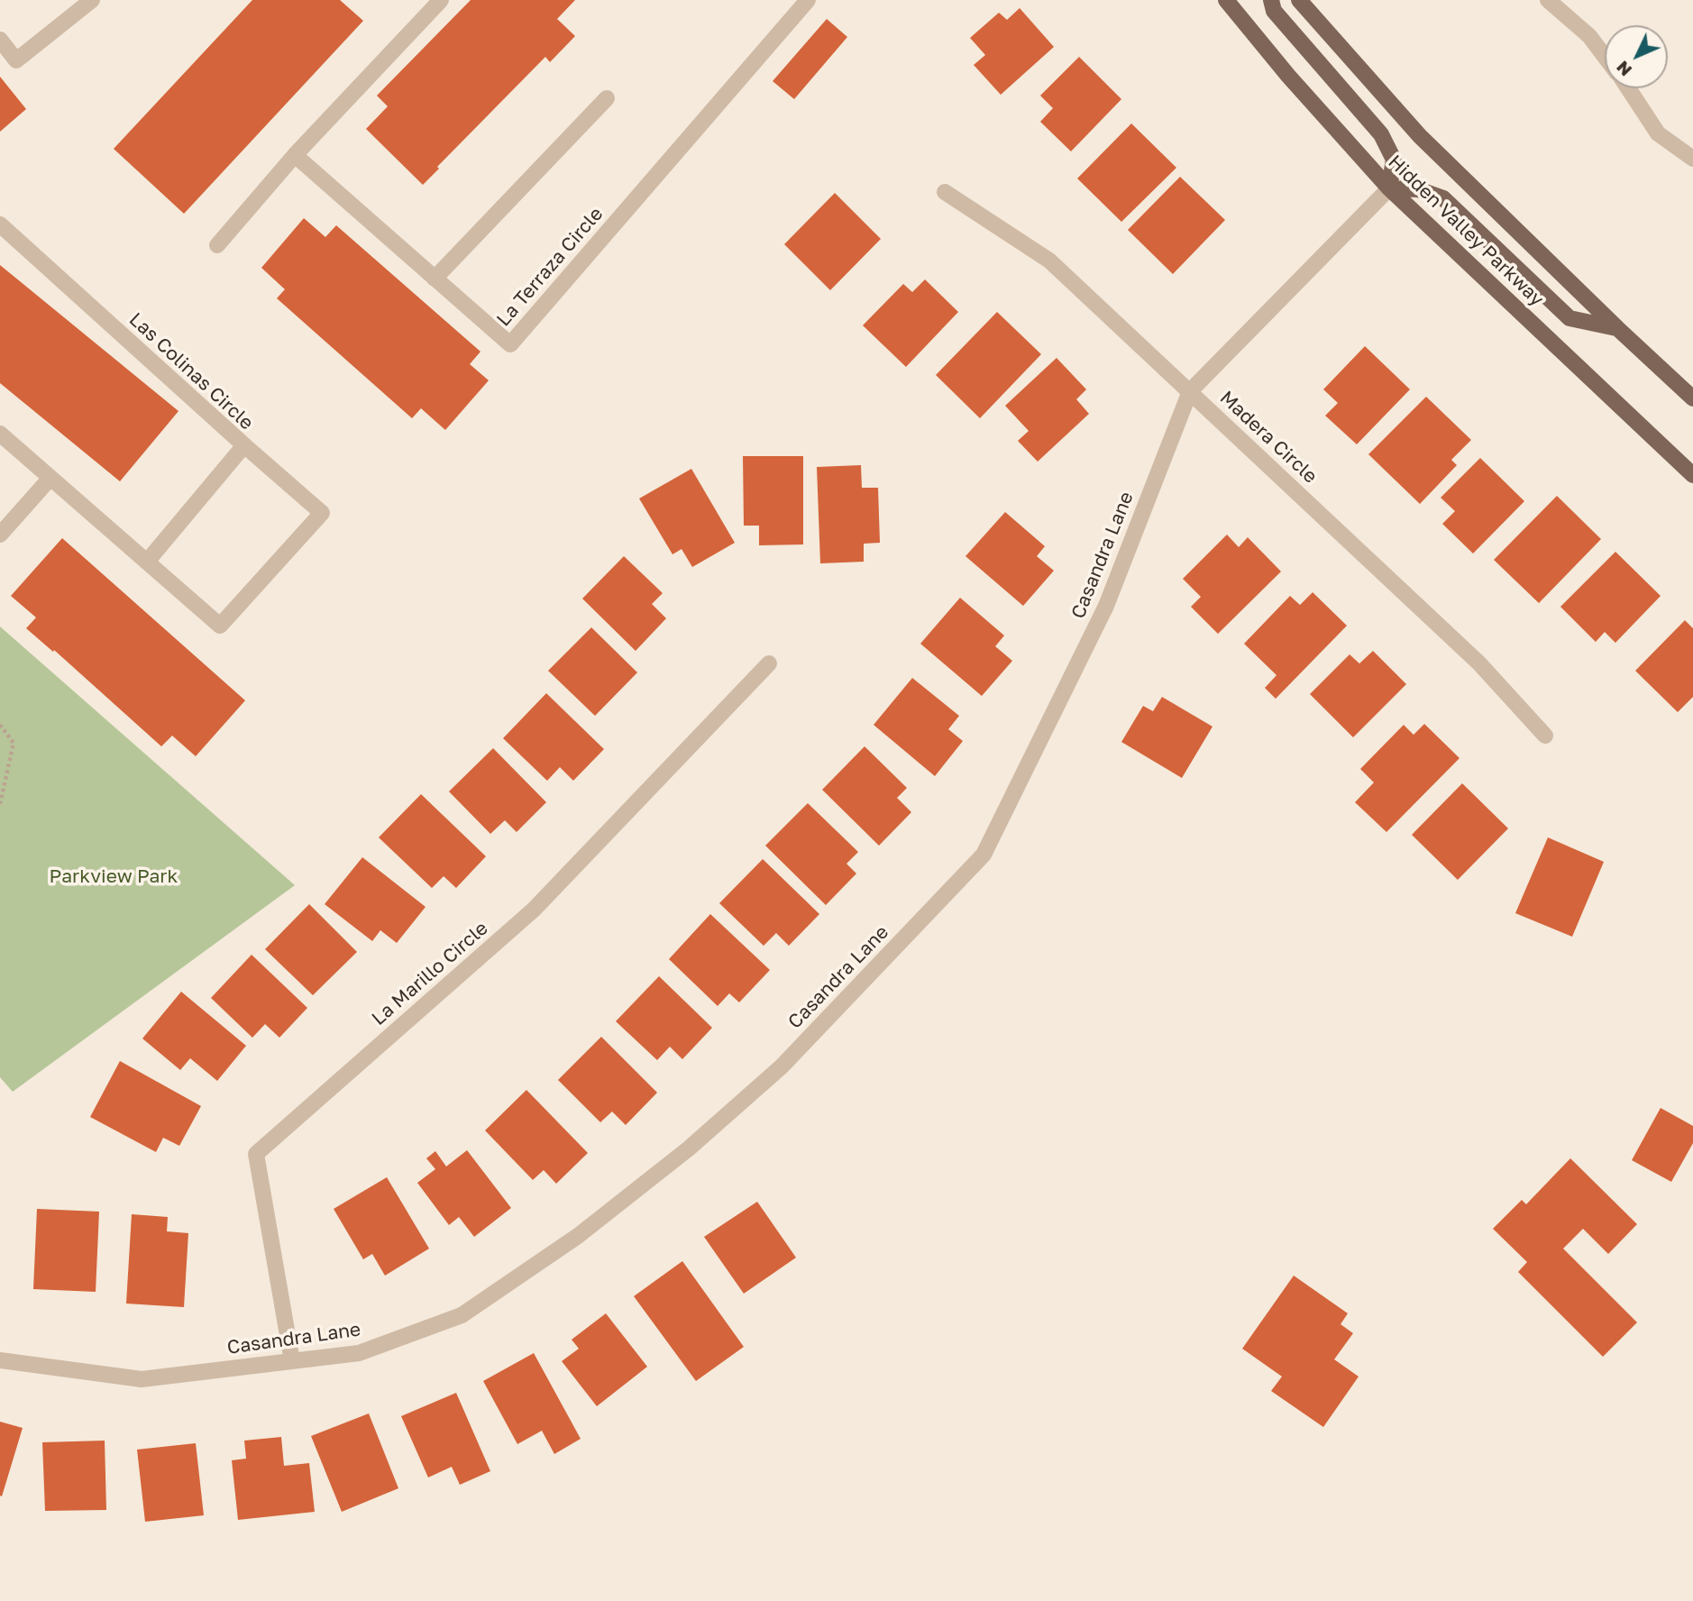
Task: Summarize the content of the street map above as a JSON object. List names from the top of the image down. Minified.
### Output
{"streets":{"main road":["Hidden Valley Parkway"],"street":["La Terraza Circle","Las Colinas Circle","Madera Circle","Casandra Lane","La Marillo Circle"]},"crossings":[["Hidden Valley Parkway","Casandra Lane"],["Madera Circle","Casandra Lane"],["Casandra Lane","La Marillo Circle"]],"parks":["Parkview Park"],"north":"bottom left"}
